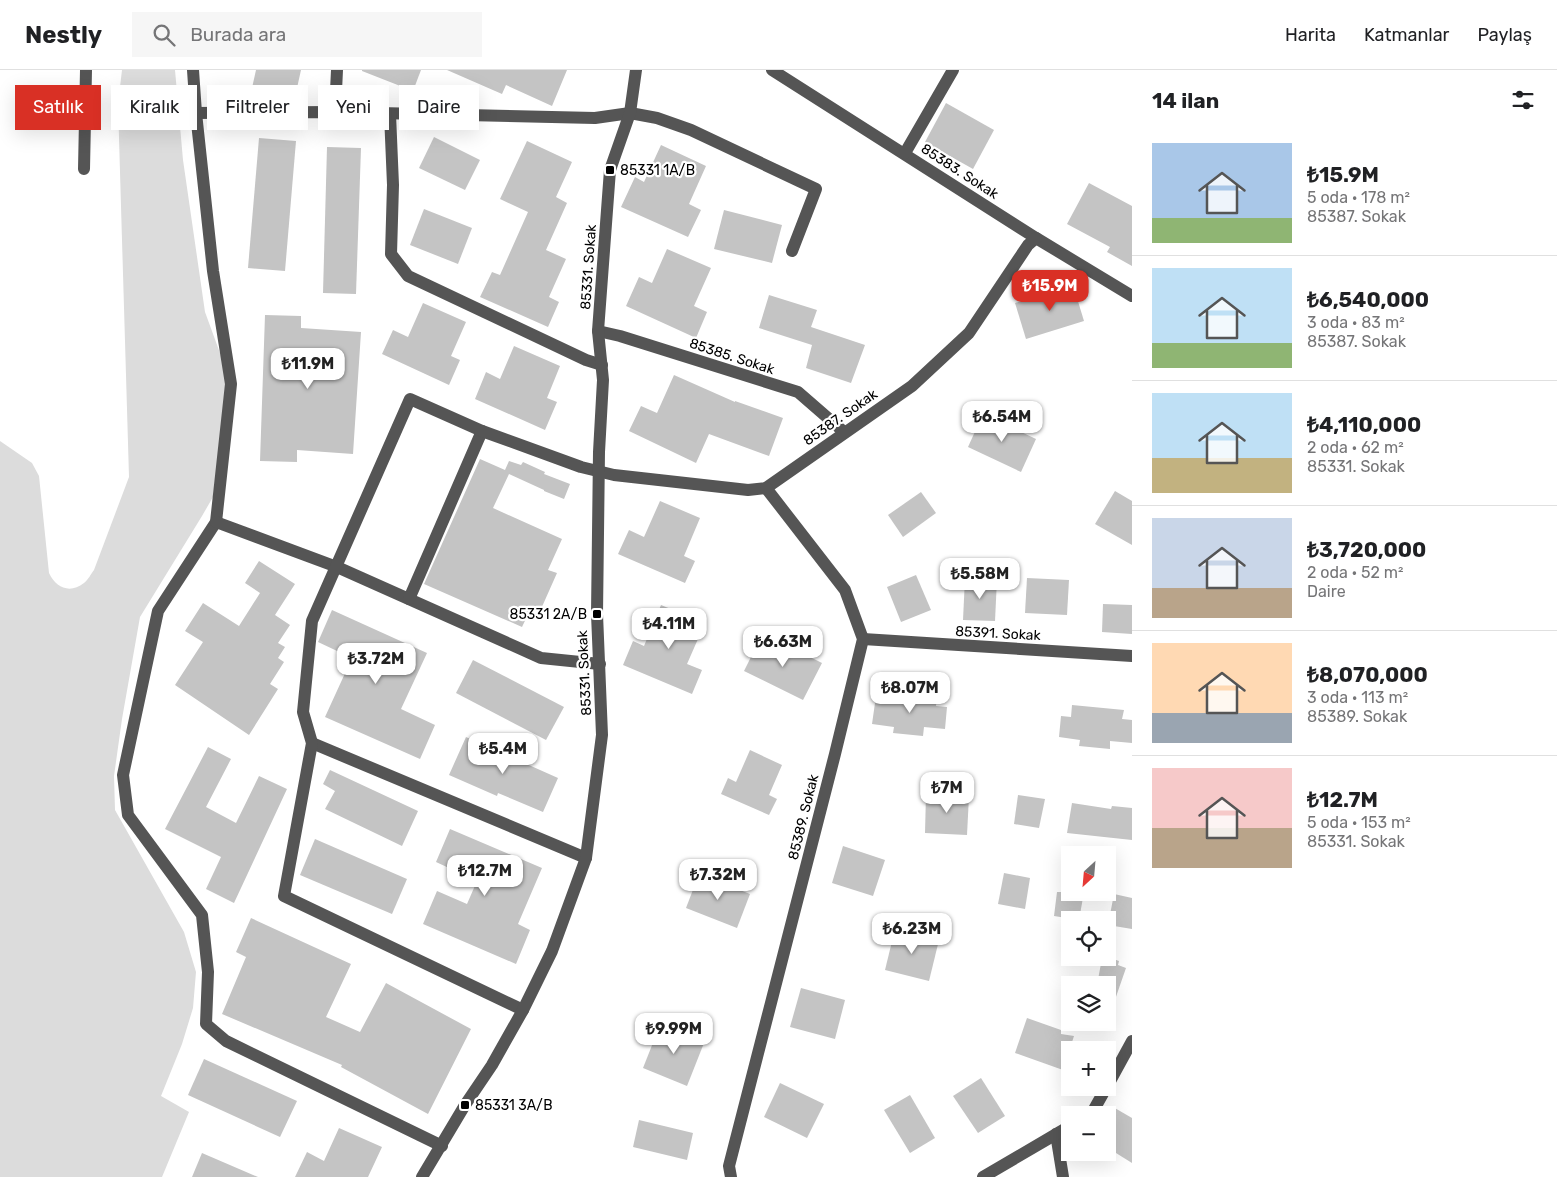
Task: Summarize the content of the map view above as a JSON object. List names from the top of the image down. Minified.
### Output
{"streets":{"street":["85383. Sokak","85331. Sokak","85385. Sokak","85387. Sokak","85391. Sokak","85389. Sokak"]},"crossings":[["85383. Sokak","85387. Sokak"],["85331. Sokak","85385. Sokak"],["85385. Sokak","85387. Sokak"],["85391. Sokak","85389. Sokak"]],"places":{"transit":["85331 1A/B","85331 2A/B","85331 3A/B"]},"north":"bottom left","page":{"header":"Nestly","search":"Burada ara","nav":["Harita","Katmanlar","Paylaş"],"heading":"14 ilan","chip":["Satılık","Kiralık","Filtreler","Yeni","Daire"],"list":[{"name":"₺15.9M","note":"5 oda · 178 m² · 85387. Sokak"},{"name":"₺6,540,000","note":"3 oda · 83 m² · 85387. Sokak"},{"name":"₺4,110,000","note":"2 oda · 62 m² · 85331. Sokak"},{"name":"₺3,720,000","note":"2 oda · 52 m² · Daire"},{"name":"₺8,070,000","note":"3 oda · 113 m² · 85389. Sokak"},{"name":"₺12.7M","note":"5 oda · 153 m² · 85331. Sokak"}],"price":["₺15.9M","₺11.9M","₺6.54M","₺5.58M","₺4.11M","₺6.63M","₺3.72M","₺8.07M","₺5.4M","₺7M","₺12.7M","₺7.32M","₺6.23M","₺9.99M"],"map_buttons":["+","−"]}}
